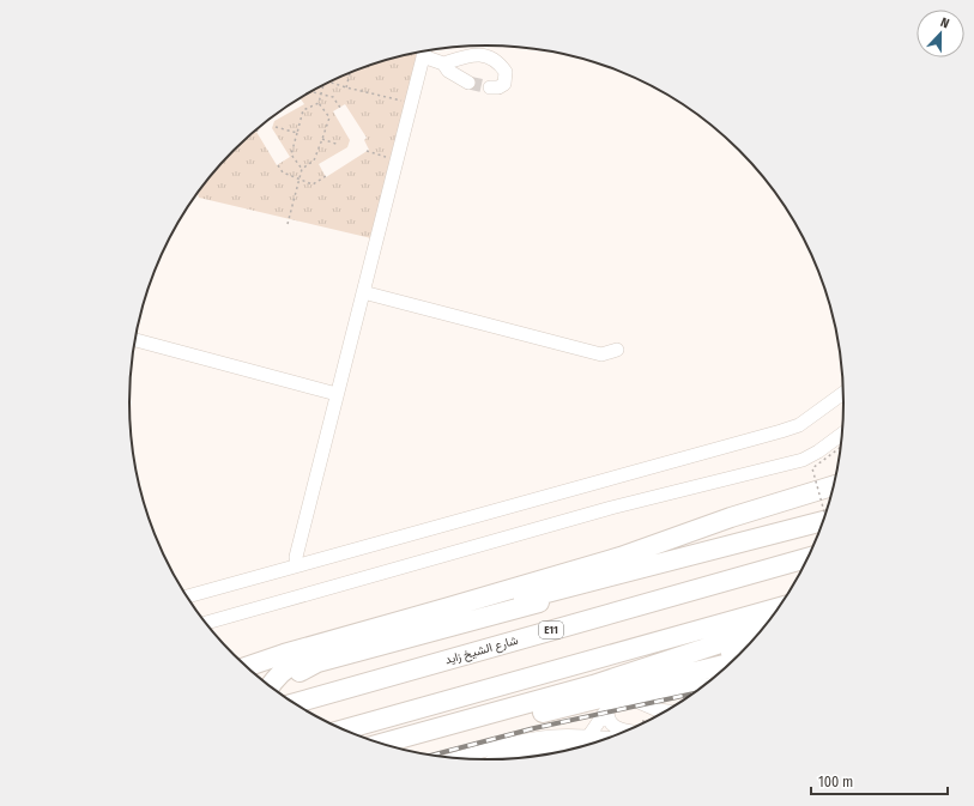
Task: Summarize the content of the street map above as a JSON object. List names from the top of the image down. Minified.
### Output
{"streets":{"highway":["E11","شارع الشيخ زايد"]},"scale_bar":"100 m","north":"top"}
